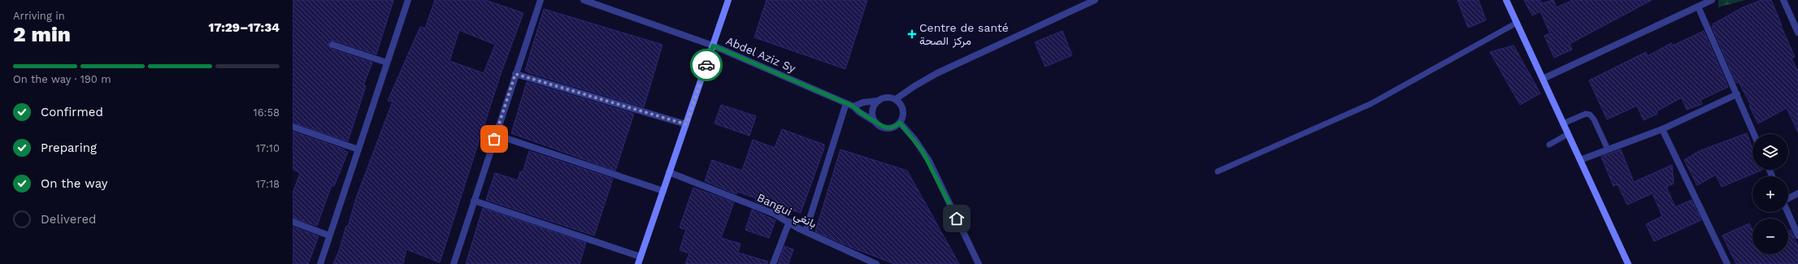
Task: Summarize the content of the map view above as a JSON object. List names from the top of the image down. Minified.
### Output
{"streets":{"street":["Abdel Aziz Sy","Bangui بانغي"]},"places":{"health":["Centre de santé مركز الصحة"]},"page":{"heading":["2 min","Arriving in","17:29–17:34"],"bar":"On the way · 190 m","list":[["Confirmed","16:58"],["Preparing","17:10"],["On the way","17:18"],"Delivered"],"map_buttons":["+","−"]}}
